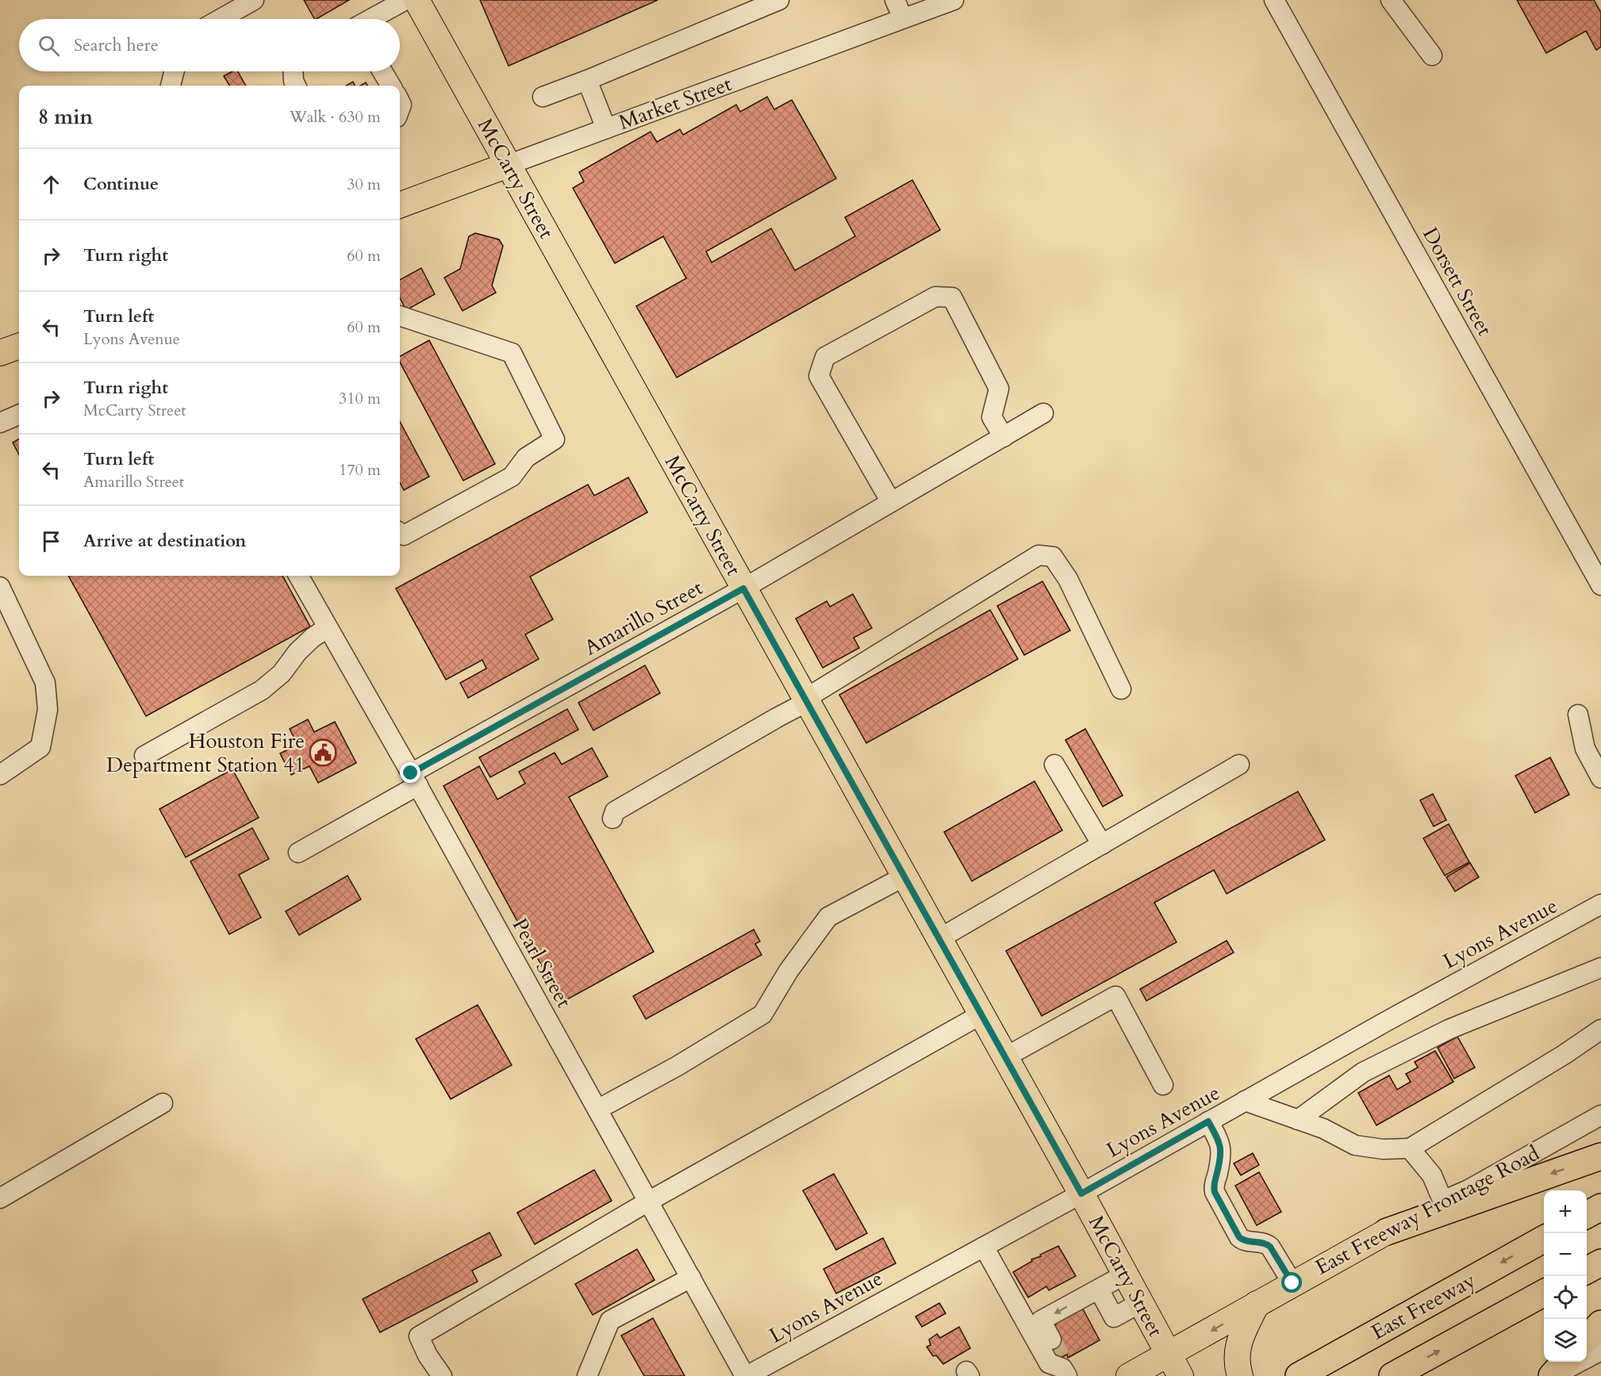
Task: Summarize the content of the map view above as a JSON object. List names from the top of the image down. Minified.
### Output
{"streets":{"highway":["East Freeway"],"main road":["Market Street","McCarty Street","East Freeway Frontage Road"],"street":["Dorsett Street","Amarillo Street","Lyons Avenue","Pearl Street"]},"crossings":[["Market Street","McCarty Street"],["McCarty Street","Amarillo Street"],["McCarty Street","Lyons Avenue"],["McCarty Street","East Freeway Frontage Road"],["Amarillo Street","Pearl Street"],["Lyons Avenue","Pearl Street"]],"places":{"public building":["Houston Fire Department Station 41"]},"page":{"search":"Search here","heading":["8 min","Walk · 630 m"],"list":[["Continue","30 m"],["Turn right","60 m"],["Turn left","Lyons Avenue","60 m"],["Turn right","McCarty Street","310 m"],["Turn left","Amarillo Street","170 m"],"Arrive at destination"],"map_buttons":["+","−"]}}
